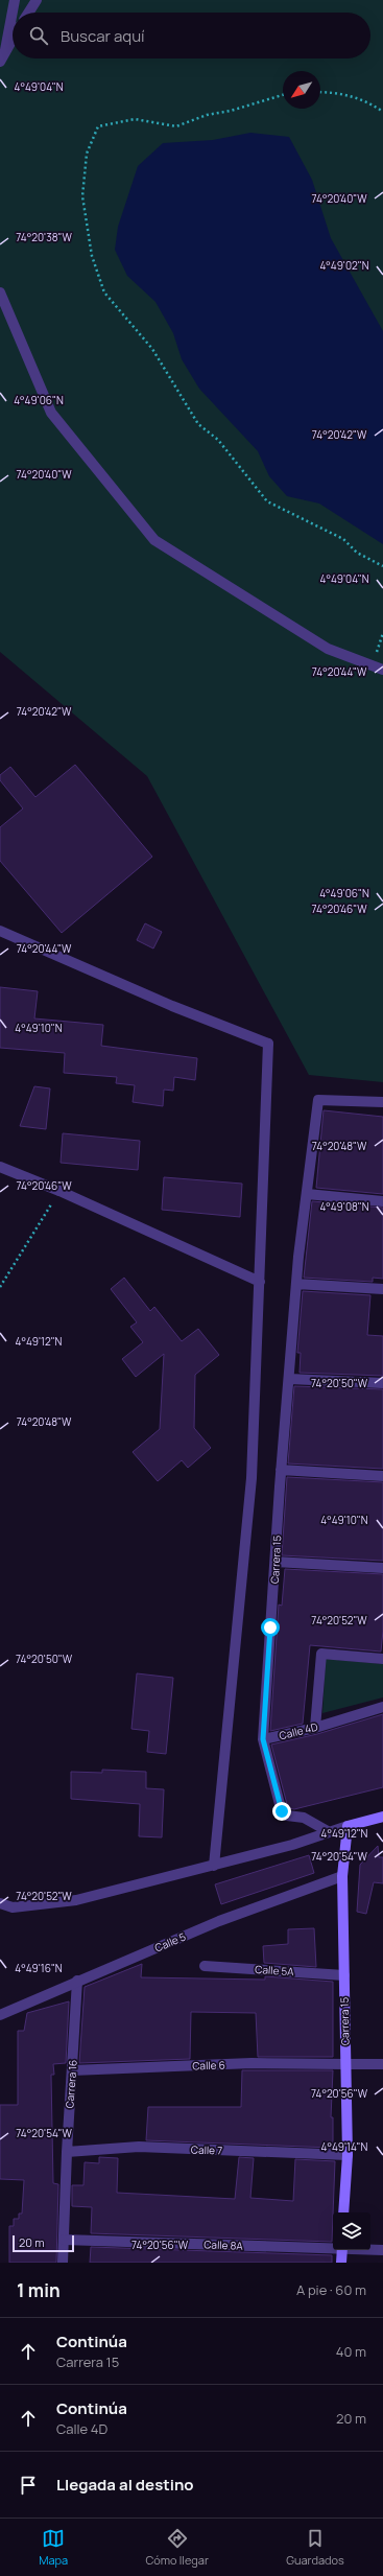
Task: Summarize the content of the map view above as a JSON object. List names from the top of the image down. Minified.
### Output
{"streets":{"street":["Carrera 15","Calle 4D","Calle 5","Calle 5A","Calle 6","Carrera 16","Calle 7","Calle 8A"]},"crossings":[["Carrera 15","Calle 4D"],["Carrera 15","Calle 5"],["Carrera 15","Calle 5A"],["Carrera 15","Calle 6"],["Carrera 15","Calle 7"],["Calle 5","Carrera 16"],["Calle 6","Carrera 16"],["Carrera 16","Calle 7"],["Carrera 16","Calle 8A"]],"scale_bar":"20 m","north":"bottom left","page":{"search":"Buscar aquí","scale":"20 m","heading":["1 min","A pie · 60 m"],"list":[["Continúa","Carrera 15","40 m"],["Continúa","Calle 4D","20 m"],"Llegada al destino"],"nav":["Mapa","Cómo llegar","Guardados"]},"coordinates":["4°49'04\"N","74°20'40\"W","74°20'38\"W","4°49'02\"N","4°49'06\"N","74°20'42\"W","74°20'44\"W","74°20'46\"W","4°49'10\"N","74°20'48\"W","4°49'08\"N","4°49'12\"N","74°20'50\"W","74°20'52\"W","74°20'54\"W","4°49'16\"N","74°20'56\"W","4°49'14\"N"]}
